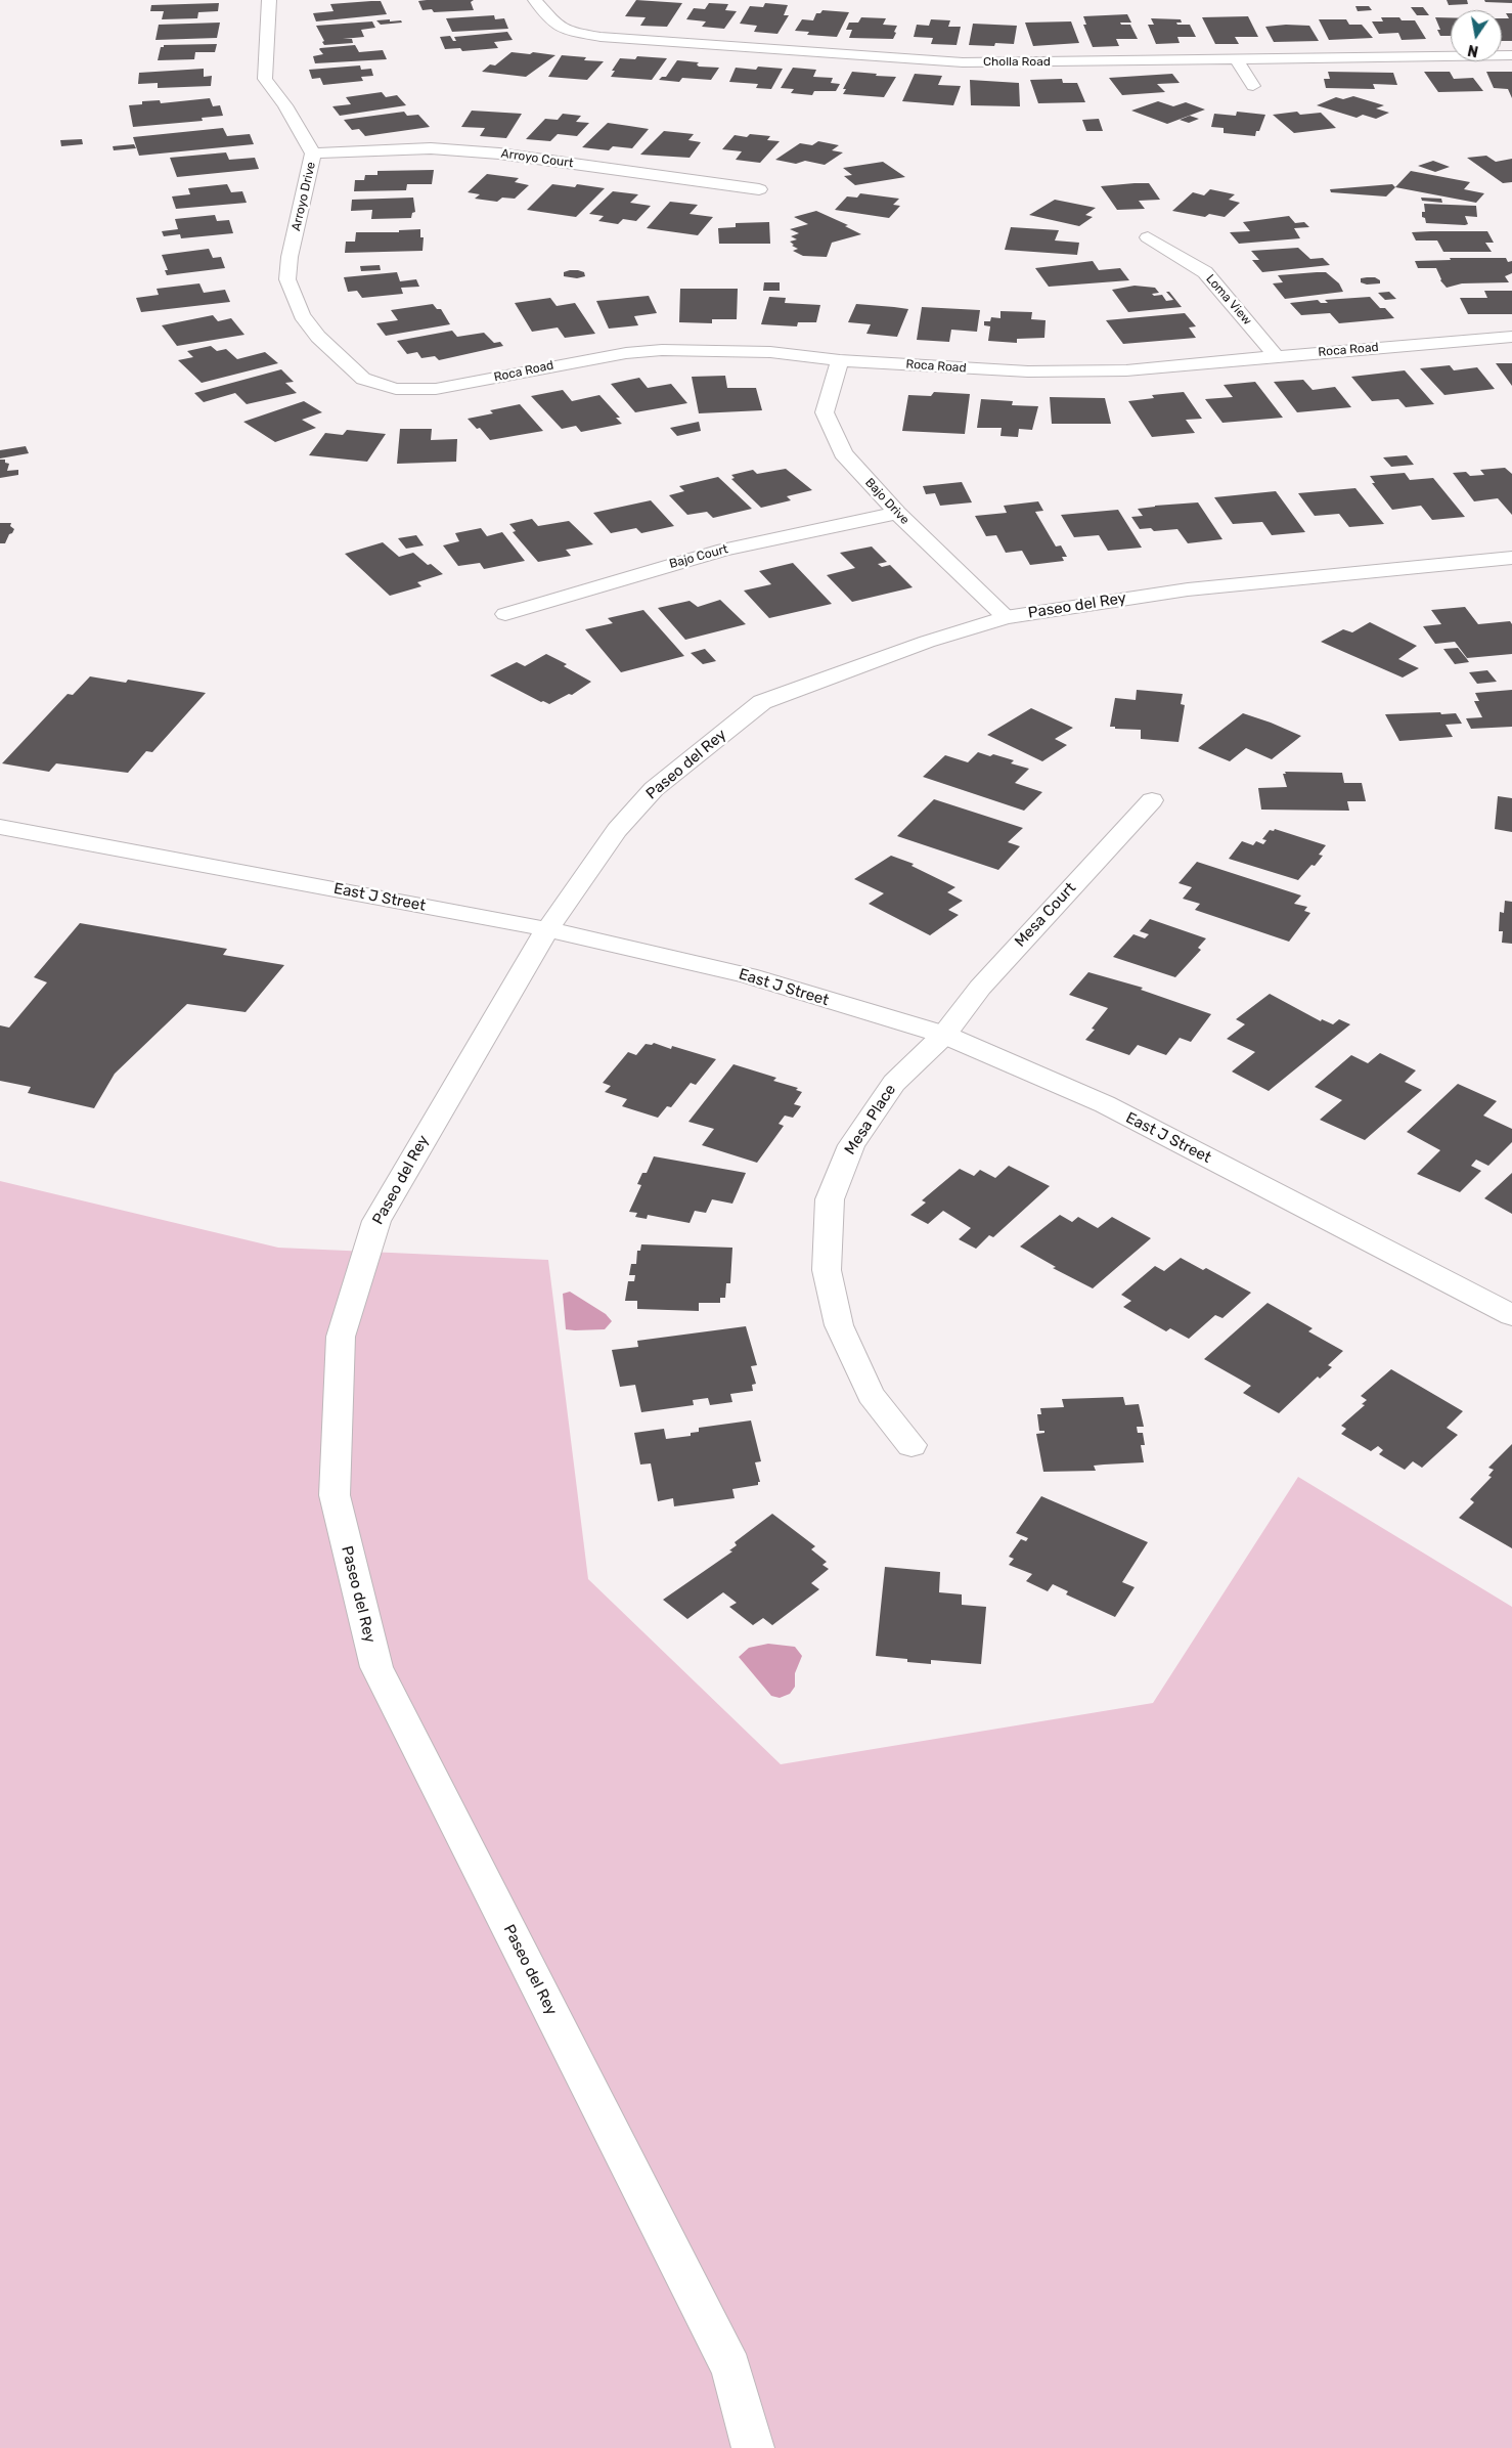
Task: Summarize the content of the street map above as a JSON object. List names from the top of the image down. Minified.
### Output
{"streets":{"street":["Cholla Road","Arroyo Court","Arroyo Drive","Loma View","Roca Road","Bajo Drive","Bajo Court","Paseo del Rey","East J Street","Mesa Court","Mesa Place"]},"crossings":[["Arroyo Court","Arroyo Drive"],["Arroyo Drive","Roca Road"],["Loma View","Roca Road"],["Roca Road","Bajo Drive"],["Bajo Drive","Bajo Court"],["Bajo Drive","Paseo del Rey"],["Paseo del Rey","East J Street"],["East J Street","Mesa Court"],["East J Street","Mesa Place"],["Mesa Court","Mesa Place"]],"north":"bottom"}
